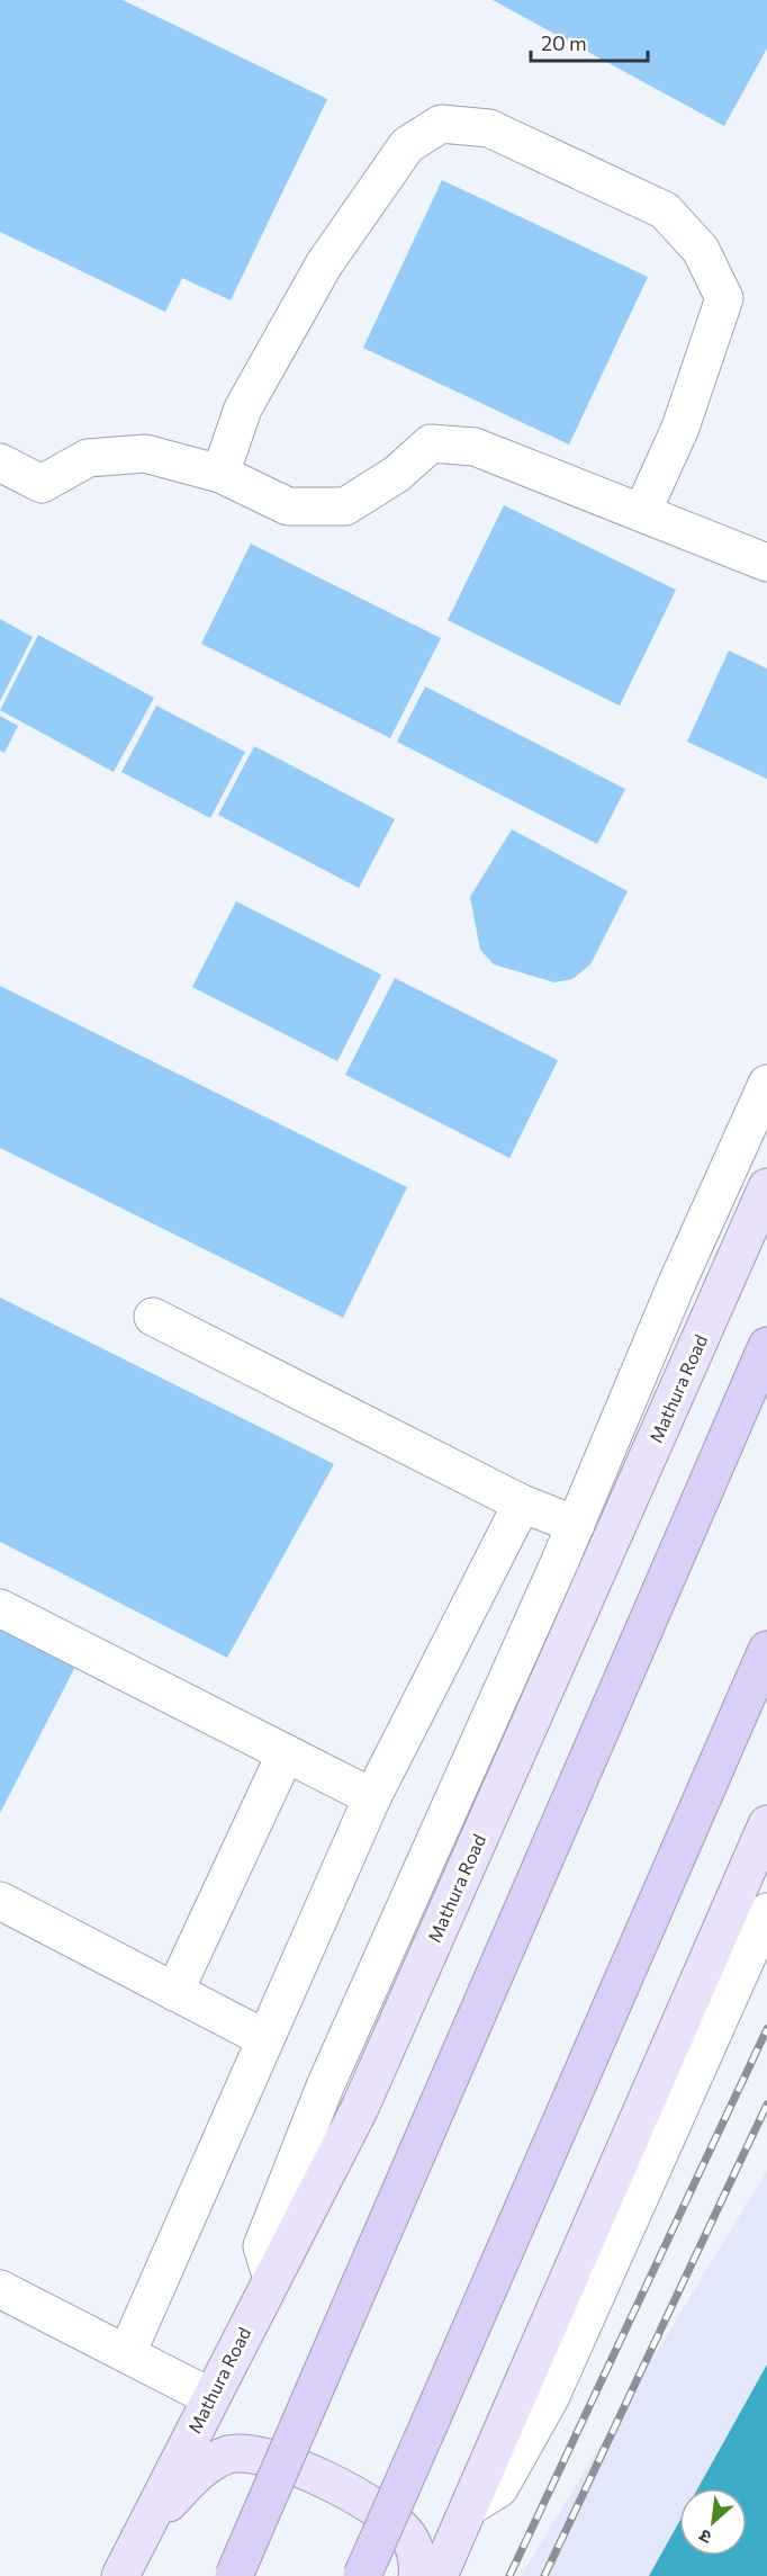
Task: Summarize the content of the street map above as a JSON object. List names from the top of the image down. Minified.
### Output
{"streets":{"main road":["Mathura Road"]},"scale_bar":"20 m","north":"bottom left"}
